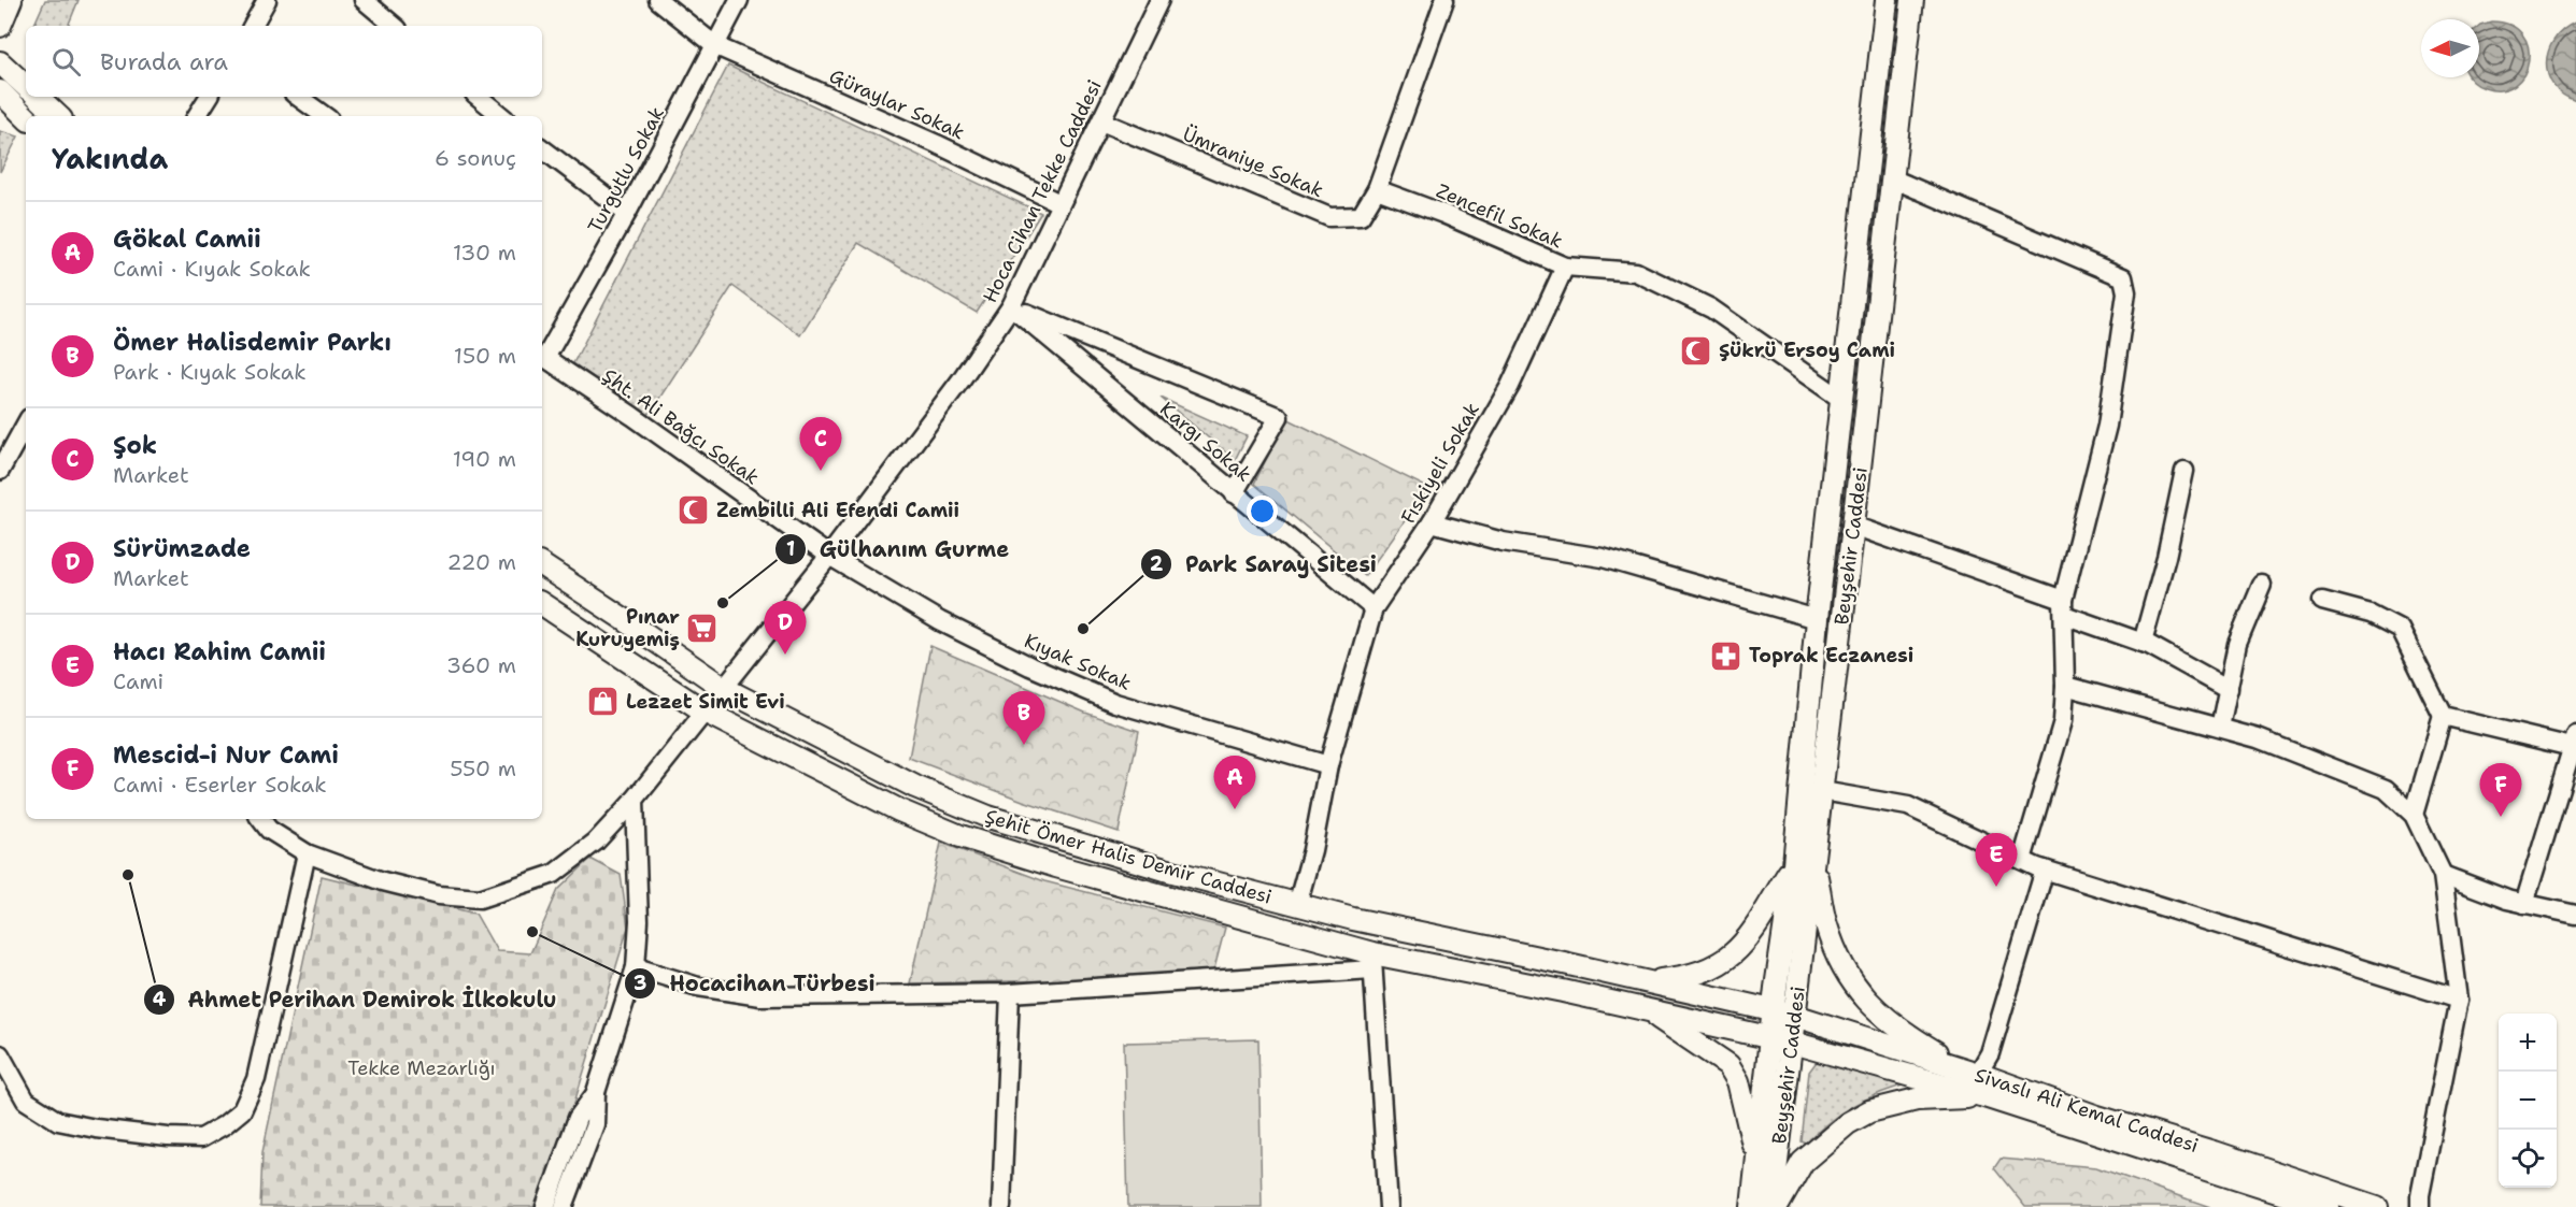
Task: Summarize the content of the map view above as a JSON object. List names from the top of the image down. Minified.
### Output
{"streets":{"main road":["Beyşehir Caddesi","Şehit Ömer Halis Demir Caddesi","Sivaslı Ali Kemal Caddesi"],"street":["Güraylar Sokak","Ümraniye Sokak","Turgutlu Sokak","Hoca Cihan Tekke Caddesi","Zencefil Sokak","Şht. Ali Bağcı Sokak","Kargı Sokak","Fıskiyeli Sokak","Kıyak Sokak"]},"crossings":[["Güraylar Sokak","Turgutlu Sokak"],["Güraylar Sokak","Hoca Cihan Tekke Caddesi"],["Ümraniye Sokak","Hoca Cihan Tekke Caddesi"],["Ümraniye Sokak","Zencefil Sokak"],["Turgutlu Sokak","Şht. Ali Bağcı Sokak"],["Hoca Cihan Tekke Caddesi","Şht. Ali Bağcı Sokak"],["Hoca Cihan Tekke Caddesi","Kargı Sokak"],["Hoca Cihan Tekke Caddesi","Kıyak Sokak"],["Hoca Cihan Tekke Caddesi","Şehit Ömer Halis Demir Caddesi"],["Zencefil Sokak","Fıskiyeli Sokak"],["Zencefil Sokak","Beyşehir Caddesi"],["Şht. Ali Bağcı Sokak","Kıyak Sokak"],["Kargı Sokak","Fıskiyeli Sokak"],["Fıskiyeli Sokak","Kıyak Sokak"],["Fıskiyeli Sokak","Şehit Ömer Halis Demir Caddesi"],["Beyşehir Caddesi","Şehit Ömer Halis Demir Caddesi"],["Beyşehir Caddesi","Sivaslı Ali Kemal Caddesi"],["Şehit Ömer Halis Demir Caddesi","Sivaslı Ali Kemal Caddesi"]],"parks":["Tekke Mezarlığı"],"places":{"mosque":["Şükrü Ersoy Cami","Zembilli Ali Efendi Camii"],"other":["Gülhanım Gurme","Park Saray Sitesi","Ahmet Perihan Demirok İlkokulu","Hocacihan Türbesi"],"supermarket":["Pınar Kuruyemiş"],"pharmacy":["Toprak Eczanesi"],"shop":["Lezzet Simit Evi"]},"north":"left","page":{"search":"Burada ara","heading":["Yakında","6 sonuç"],"list":[{"mark":"A","name":"Gökal Camii","note":"Cami · Kıyak Sokak","value":"130 m"},{"mark":"B","name":"Ömer Halisdemir Parkı","note":"Park · Kıyak Sokak","value":"150 m"},{"mark":"C","name":"Şok","note":"Market","value":"190 m"},{"mark":"D","name":"Sürümzade","note":"Market","value":"220 m"},{"mark":"E","name":"Hacı Rahim Camii","note":"Cami","value":"360 m"},{"mark":"F","name":"Mescid-i Nur Cami","note":"Cami · Eserler Sokak","value":"550 m"}],"pins":["C","D","B","A","F","E"],"map_buttons":["+","−"]}}
